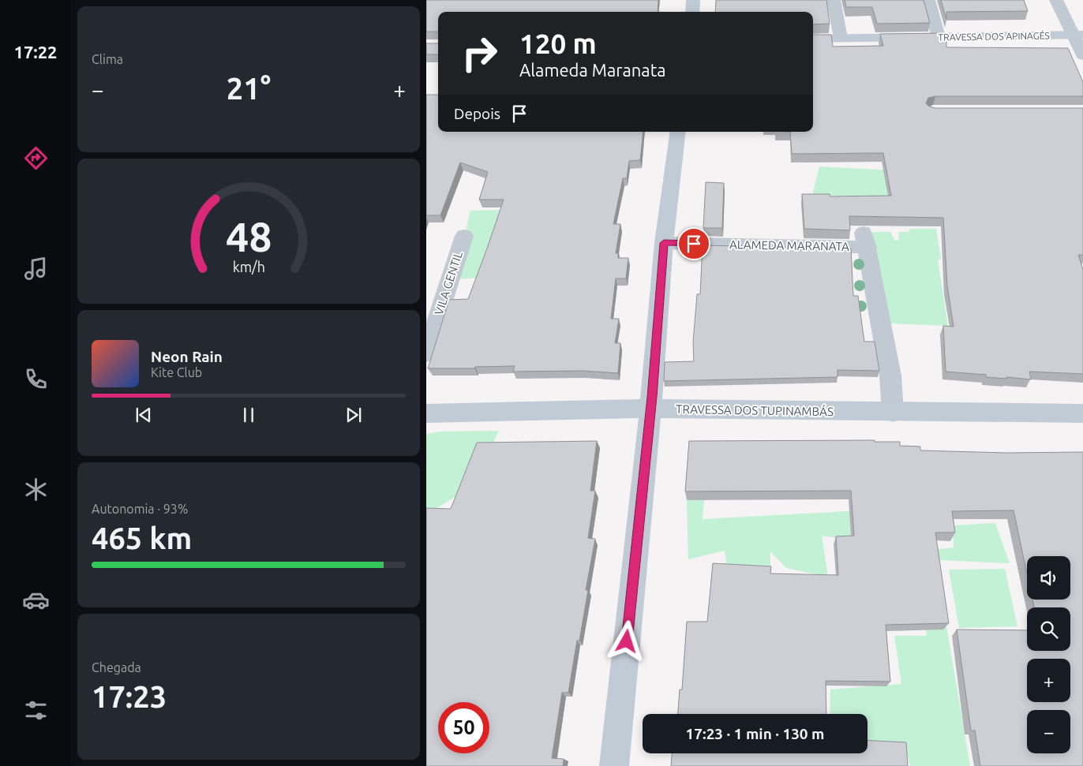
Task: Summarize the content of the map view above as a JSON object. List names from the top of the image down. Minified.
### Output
{"streets":{"street":["TRAVESSA DOS APINAGÉS","ALAMEDA MARANATA","VILA GENTIL","TRAVESSA DOS TUPINAMBÁS"]},"crossings":[["ALAMEDA MARANATA","TRAVESSA DOS TUPINAMBÁS"]],"page":{"tabs":"17:22","tile":["Clima",["Autonomia · 93%","465 km"],["Chegada","17:23"]],"turn":["120 m","Alameda Maranata"],"heat":["−","21°","+"],"then":"Depois","song":["Neon Rain","Kite Club"],"map_buttons":["+","−"],"limit":"50","trip":"17:23 · 1 min · 130 m","gauge":["48","km/h"]}}
